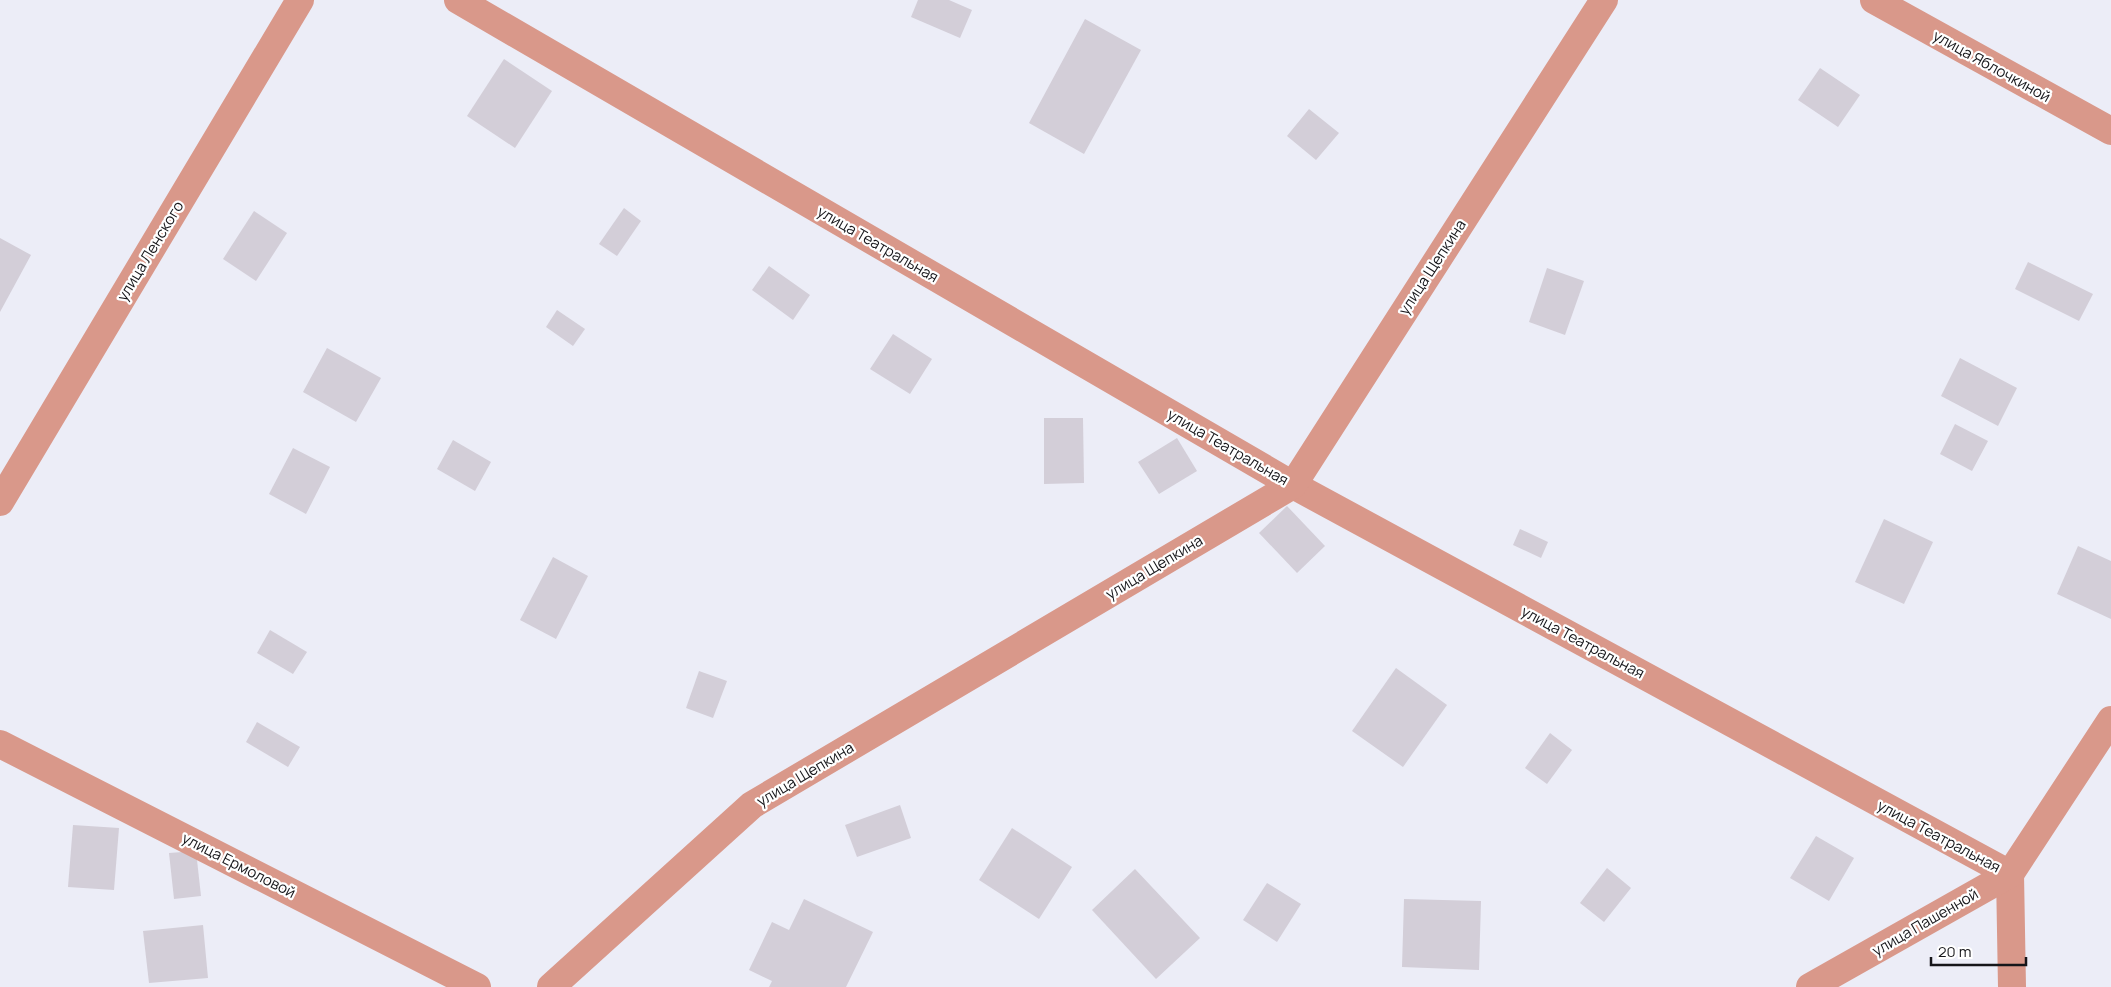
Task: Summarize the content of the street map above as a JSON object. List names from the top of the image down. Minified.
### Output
{"streets":{"street":["улица Яблочкиной","улица Театральная","улица Ленского","улица Щепкина","улица Ермоловой","улица Пашенной"]},"crossings":[["улица Театральная","улица Щепкина"],["улица Театральная","улица Пашенной"]],"scale_bar":"20 m"}
